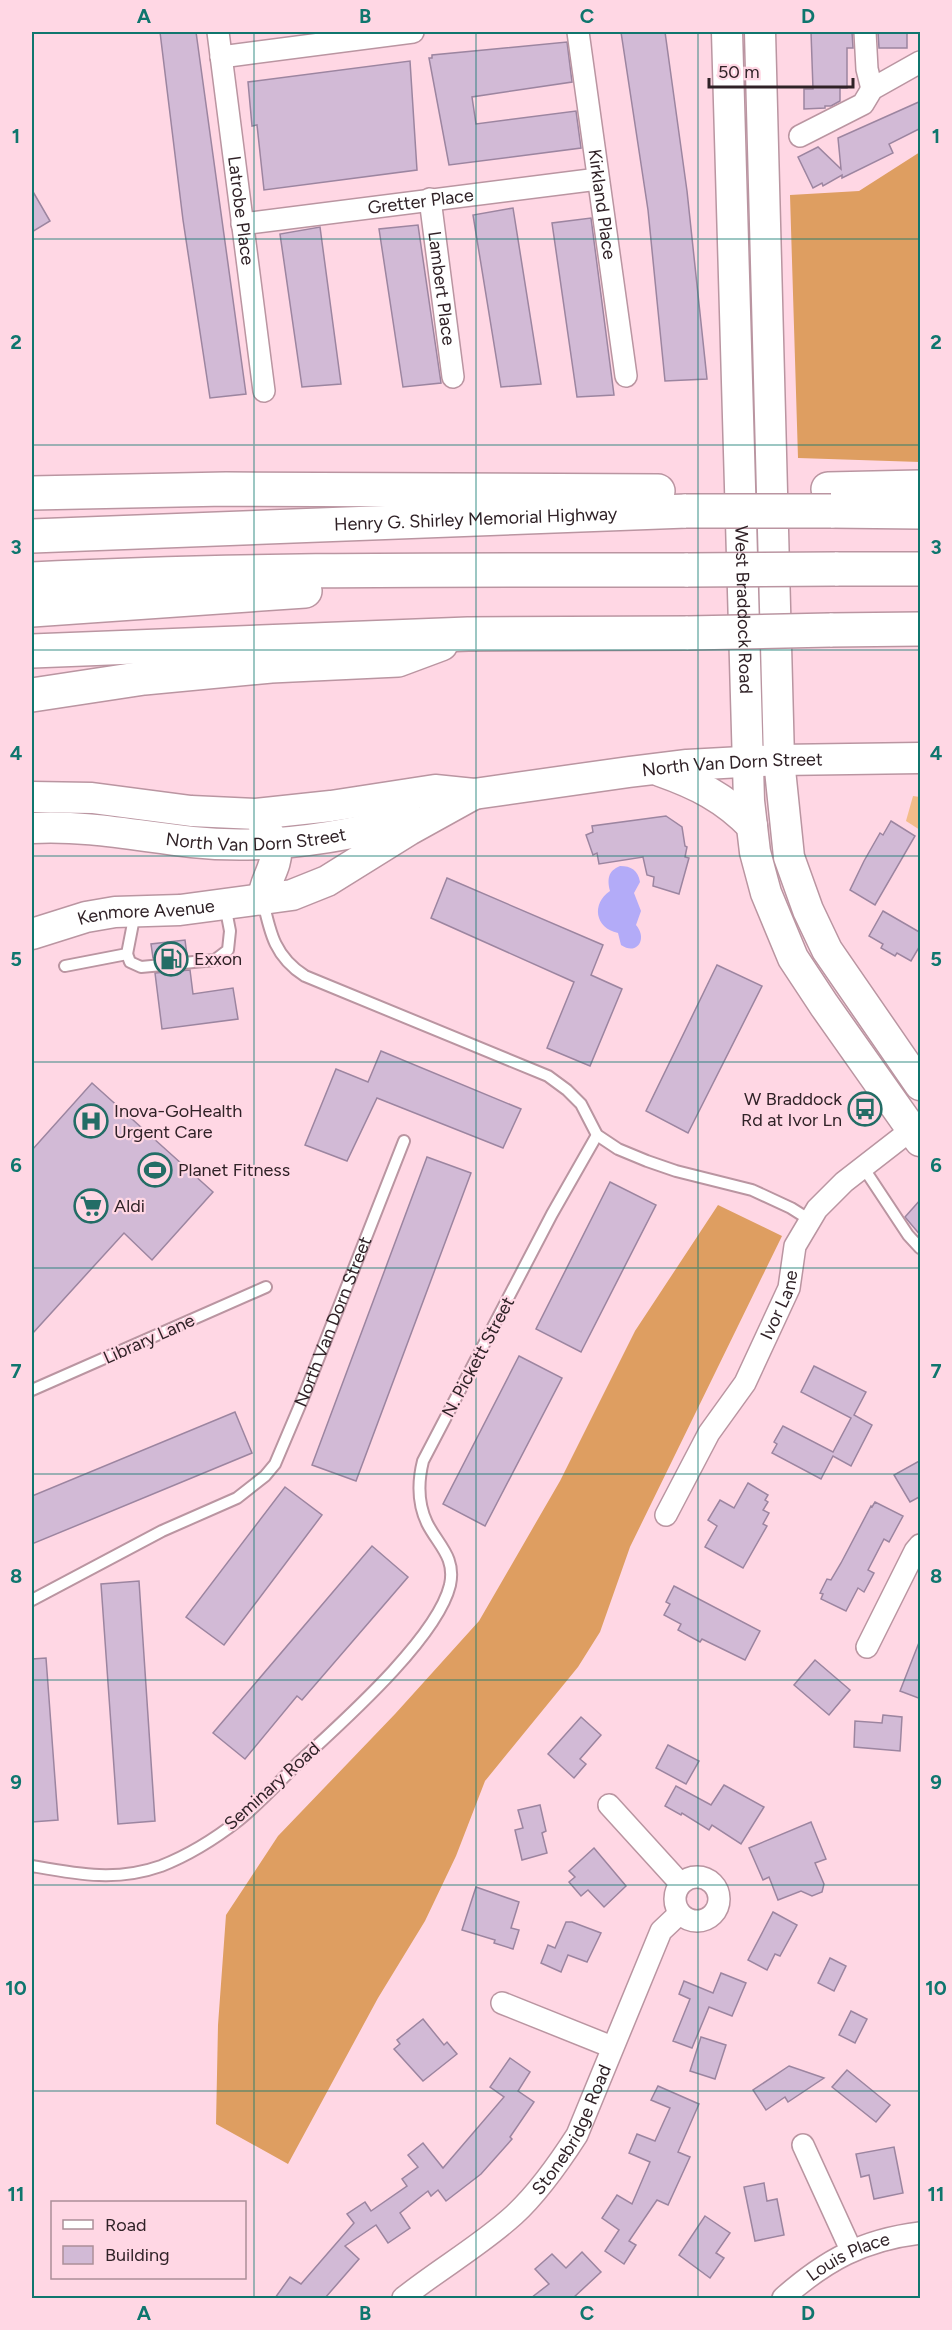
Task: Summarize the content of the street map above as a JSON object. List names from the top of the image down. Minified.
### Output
{"streets":{"highway":["Henry G. Shirley Memorial Highway"],"main road":["West Braddock Road","North Van Dorn Street","Kenmore Avenue"],"street":["Gretter Place","Kirkland Place","Latrobe Place","Lambert Place","Ivor Lane","Stonebridge Road","Louis Place"],"lane":["Library Lane","N. Pickett Street","Seminary Road"]},"crossings":[["Gretter Place","Kirkland Place"],["Gretter Place","Latrobe Place"],["Gretter Place","Lambert Place"],["West Braddock Road","North Van Dorn Street"],["West Braddock Road","Ivor Lane"],["North Van Dorn Street","Kenmore Avenue"],["N. Pickett Street","Seminary Road"]],"places":{"fuel station":["Exxon"],"bus stop":["W Braddock Rd at Ivor Ln"],"hospital":["Inova-GoHealth Urgent Care"],"sports":["Planet Fitness"],"supermarket":["Aldi"]},"legend":["Road","Building"],"scale_bar":"50 m","grid":{"columns":["A","B","C","D"],"rows":["1","2","3","4","5","6","7","8","9","10","11"]}}
